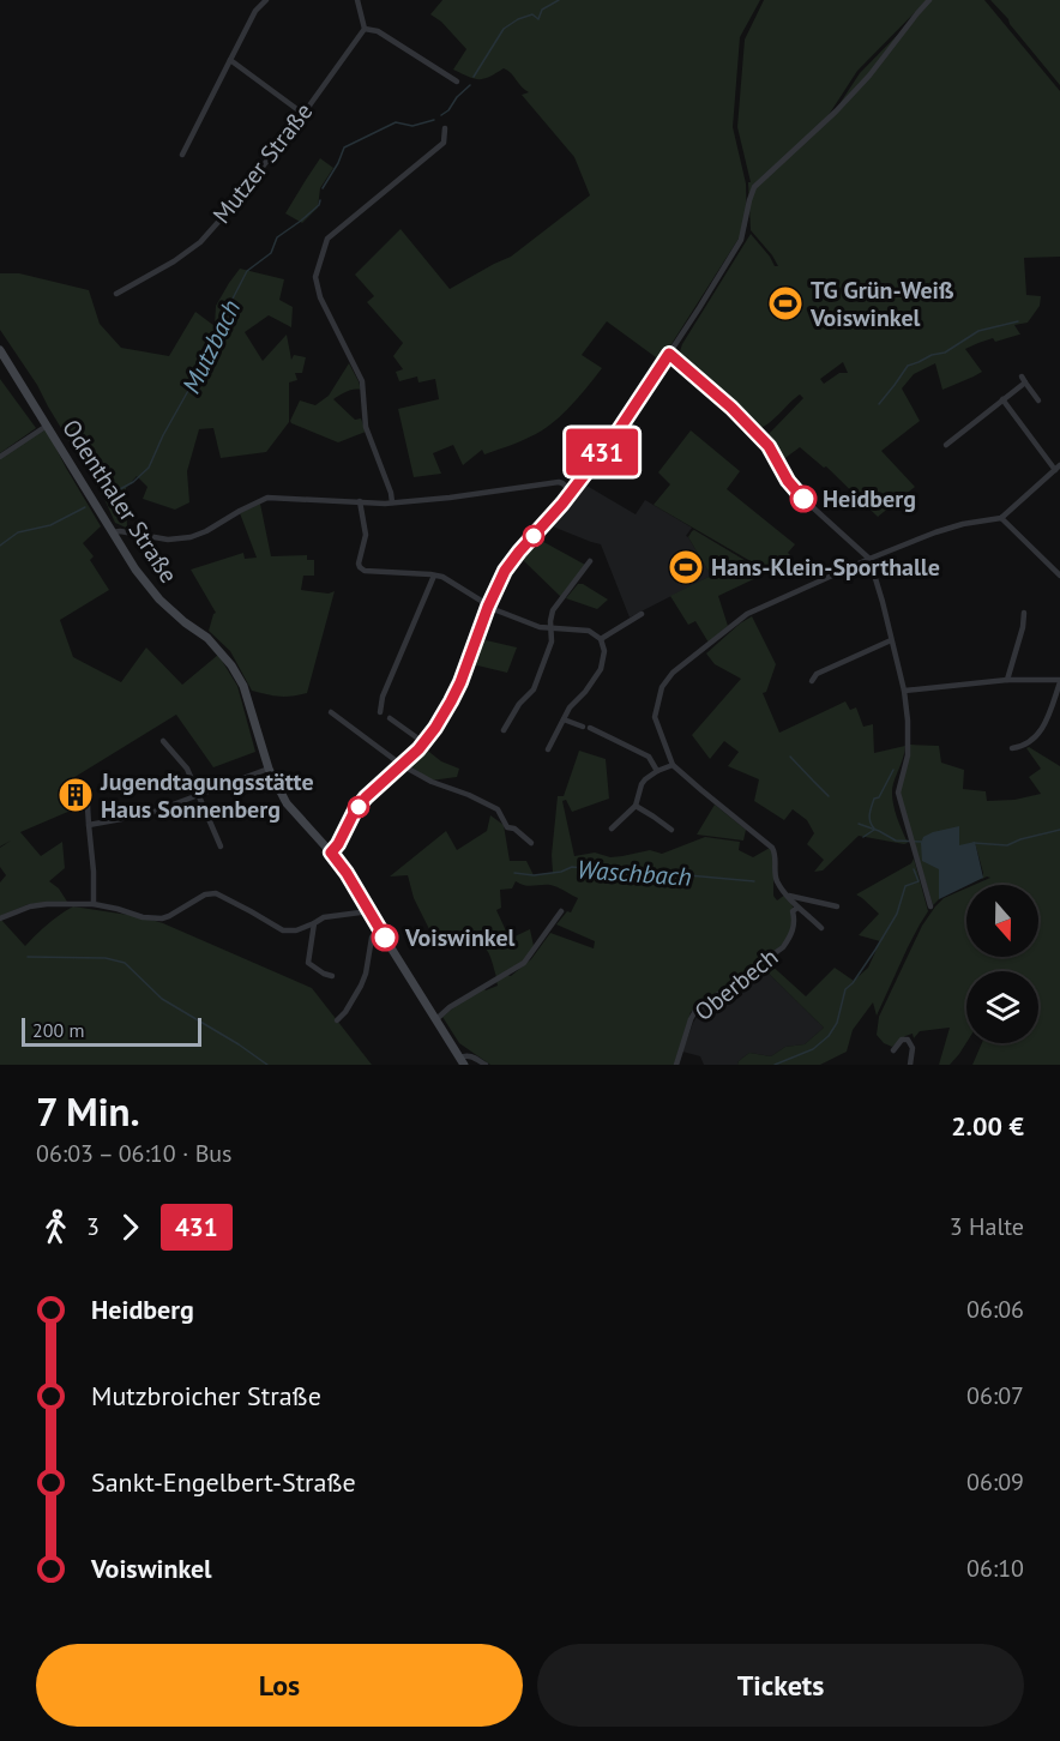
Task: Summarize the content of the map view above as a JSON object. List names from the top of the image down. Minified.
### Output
{"streets":{"main road":["Odenthaler Straße"],"street":["Mutzer Straße","Oberbech"]},"water":["Mutzbach","Waschbach"],"places":{"sports":["TG Grün-Weiß Voiswinkel","Hans-Klein-Sporthalle"],"other":["Heidberg","Voiswinkel"],"building":["Jugendtagungsstätte Haus Sonnenberg"]},"lines":["bus line 431"],"scale_bar":"200 m","north":"bottom","page":{"on_map":"431","scale":"200 m","heading":["7 Min.","06:03 – 06:10 · Bus","2.00 €"],"legs":["3","431","3 Halte"],"list":[{"name":"Heidberg","value":"06:06"},{"name":"Mutzbroicher Straße","value":"06:07"},{"name":"Sankt-Engelbert-Straße","value":"06:09"},{"name":"Voiswinkel","value":"06:10"}],"buttons":["Los","Tickets"]}}
